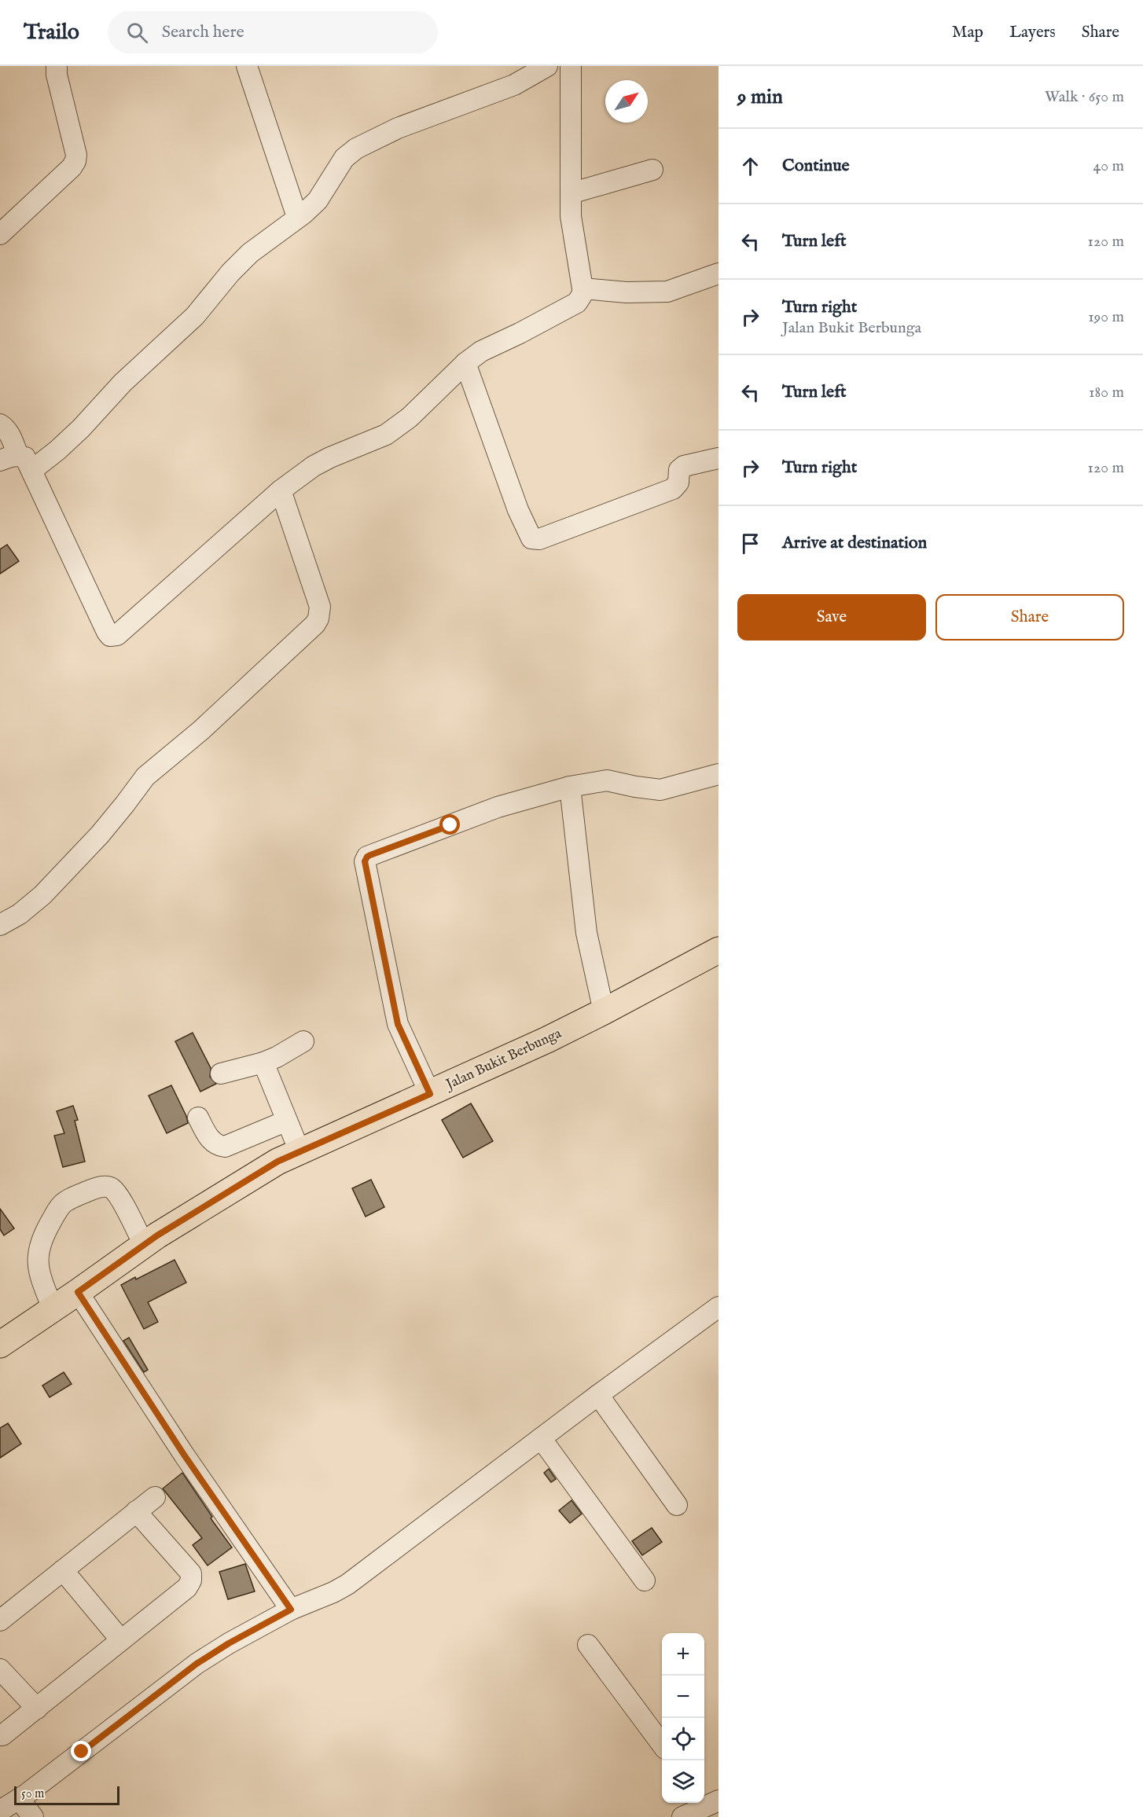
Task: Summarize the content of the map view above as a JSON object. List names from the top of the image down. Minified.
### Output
{"streets":{"main road":["Jalan Bukit Berbunga"]},"scale_bar":"50 m","north":"top right","page":{"header":"Trailo","search":"Search here","nav":["Map","Layers","Share"],"heading":["9 min","Walk · 650 m"],"list":[["Continue","40 m"],["Turn left","120 m"],["Turn right","Jalan Bukit Berbunga","190 m"],["Turn left","180 m"],["Turn right","120 m"],"Arrive at destination"],"buttons":["Save","Share"],"map_buttons":["+","−"],"scale":"50 m"}}
